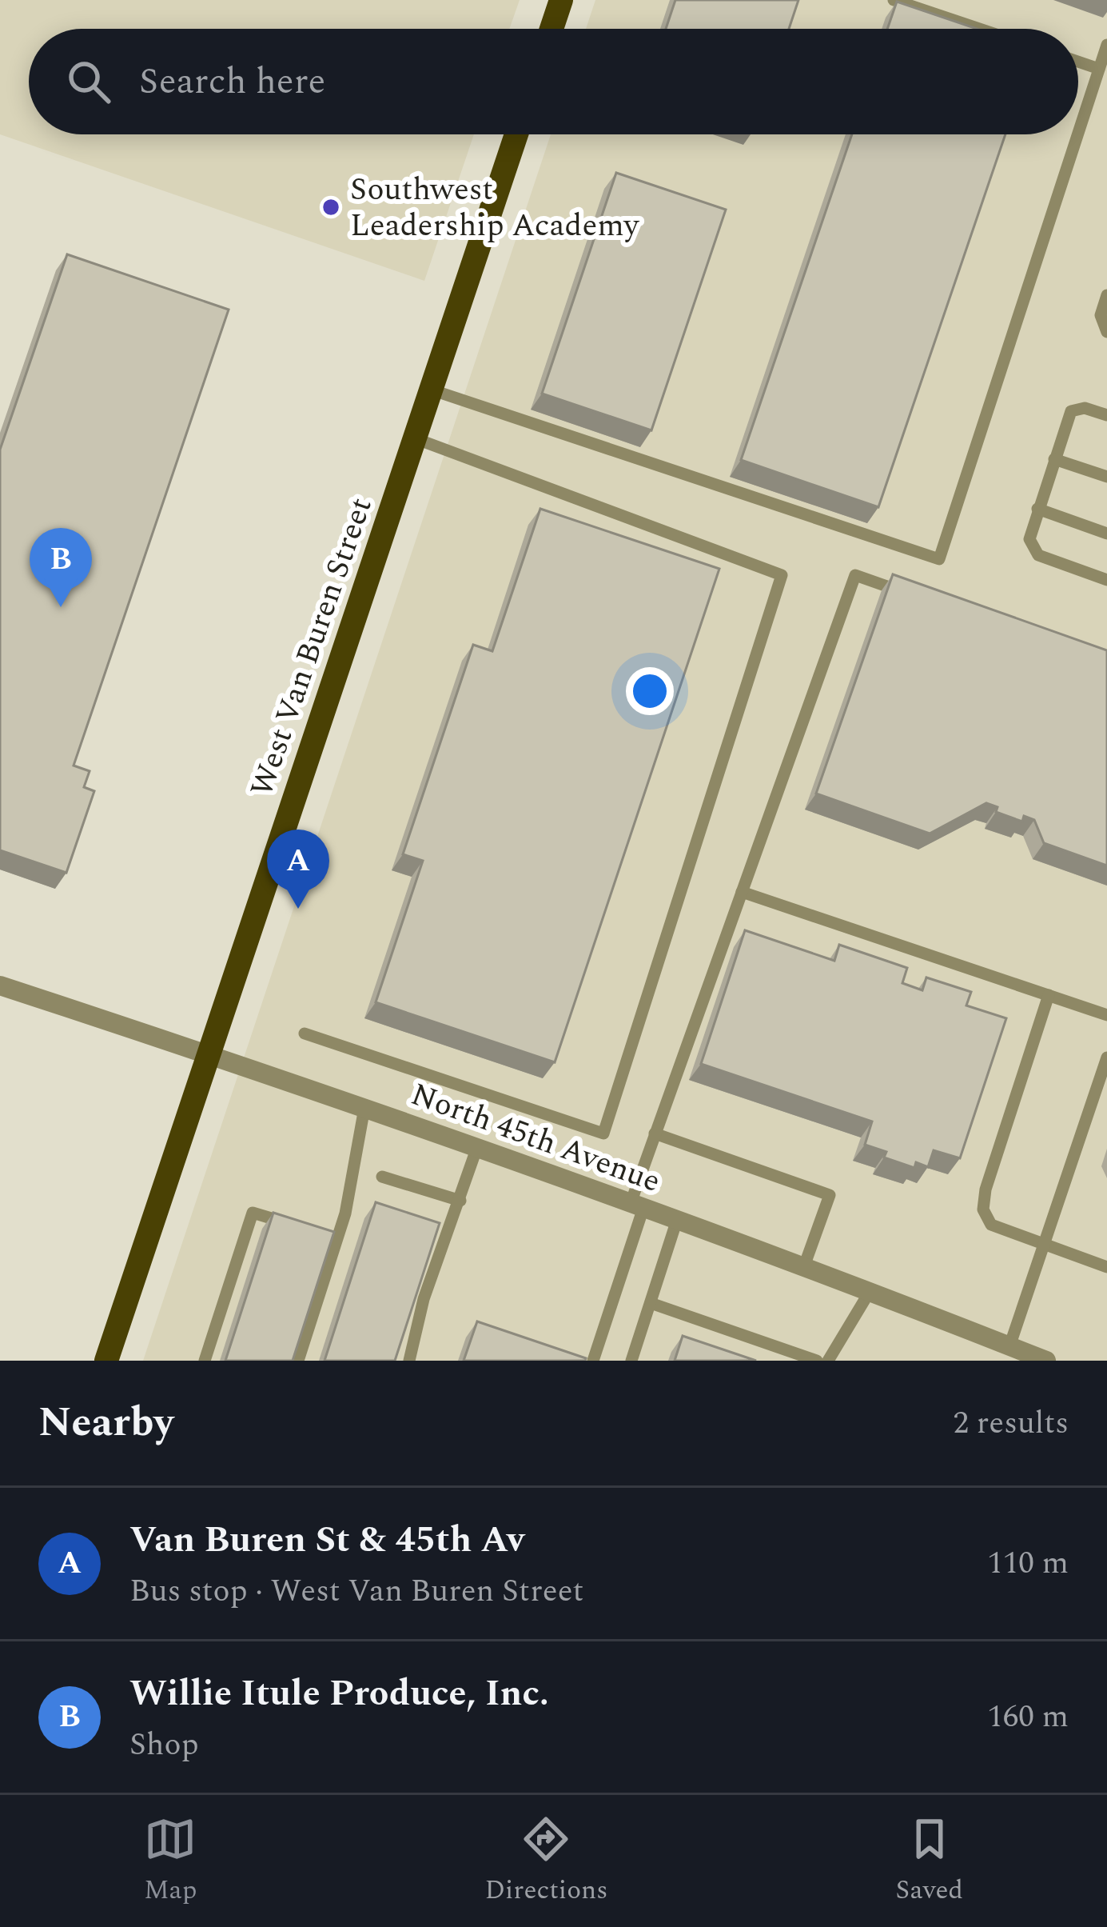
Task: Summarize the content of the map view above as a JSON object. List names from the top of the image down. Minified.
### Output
{"streets":{"main road":["West Van Buren Street"],"street":["North 45th Avenue"]},"crossings":[["West Van Buren Street","North 45th Avenue"]],"places":["Southwest Leadership Academy"],"page":{"search":"Search here","pins":["B","A"],"heading":["Nearby","2 results"],"list":[{"mark":"A","name":"Van Buren St & 45th Av","note":"Bus stop · West Van Buren Street","value":"110 m"},{"mark":"B","name":"Willie Itule Produce, Inc.","note":"Shop","value":"160 m"}],"nav":["Map","Directions","Saved"]}}
